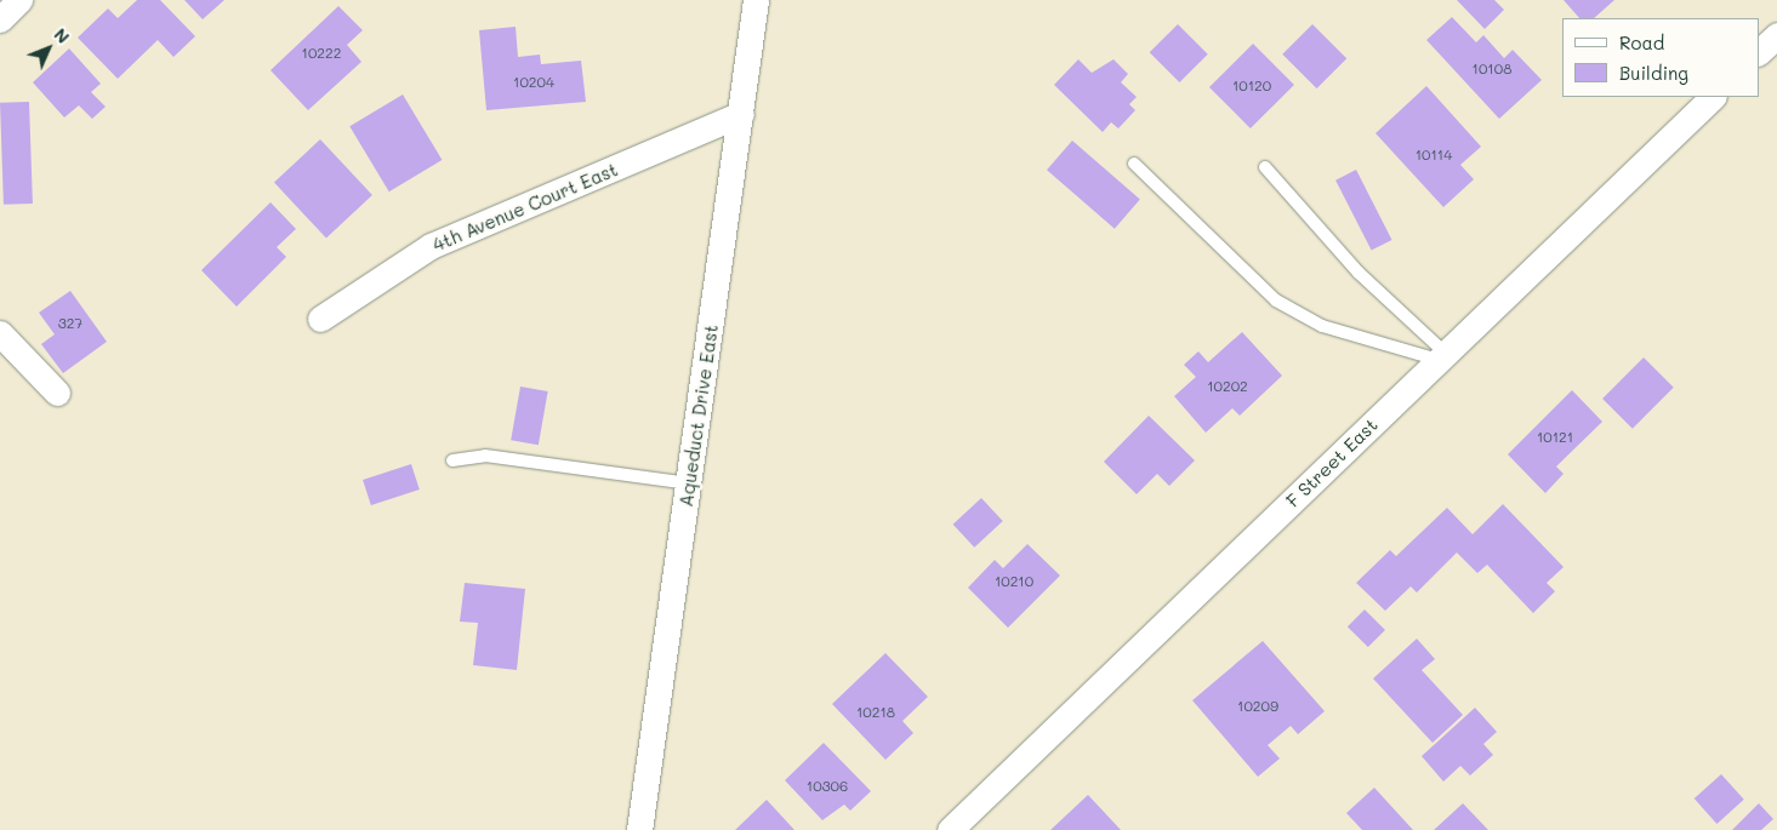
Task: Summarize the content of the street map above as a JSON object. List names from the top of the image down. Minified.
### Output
{"streets":{"street":["4th Avenue Court East","Aqueduct Drive East","F Street East"]},"crossings":[["4th Avenue Court East","Aqueduct Drive East"]],"house_numbers":["10222","10108","10204","10120","10114","327","10202","10121","10210","10209","10218","10306"],"legend":["Road","Building"],"north":"top right"}
